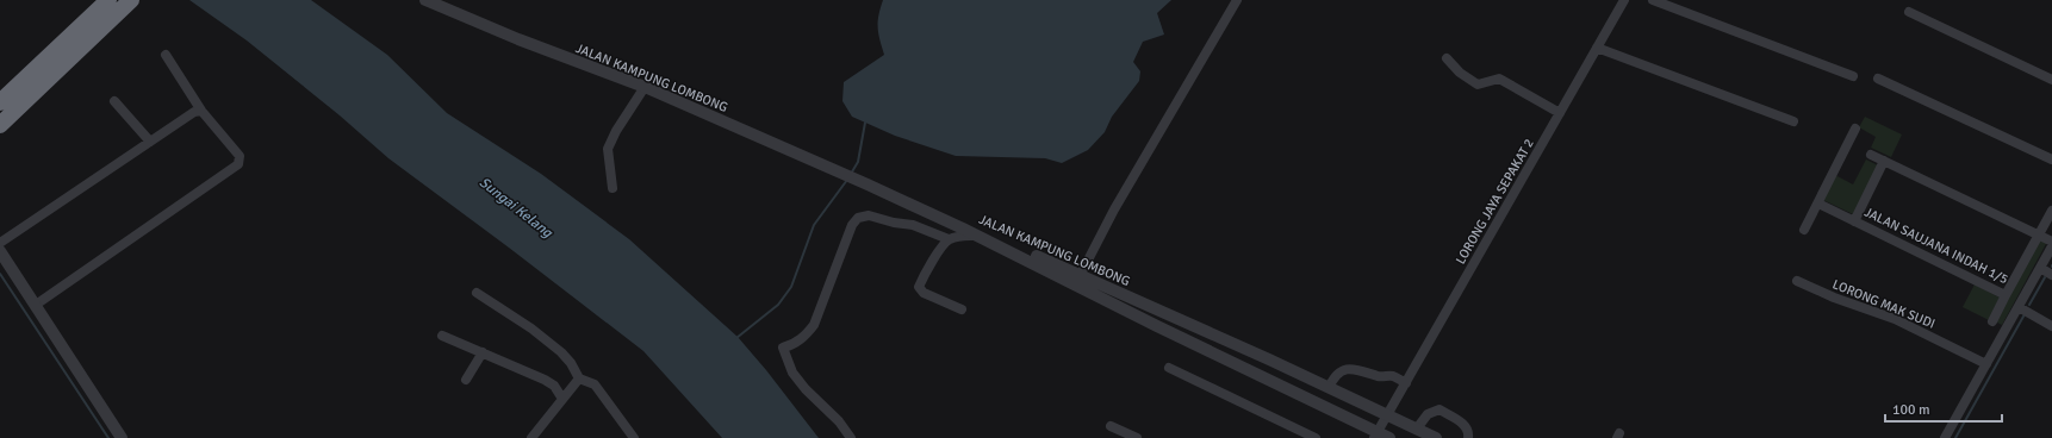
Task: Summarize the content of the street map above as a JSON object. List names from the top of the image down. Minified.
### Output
{"streets":{"street":["JALAN KAMPUNG LOMBONG","LORONG JAYA SEPAKAT 2","JALAN SAUJANA INDAH 1/5","LORONG MAK SUDI"]},"crossings":[["JALAN KAMPUNG LOMBONG","LORONG JAYA SEPAKAT 2"]],"water":["Sungai Kelang"],"scale_bar":"100 m"}
